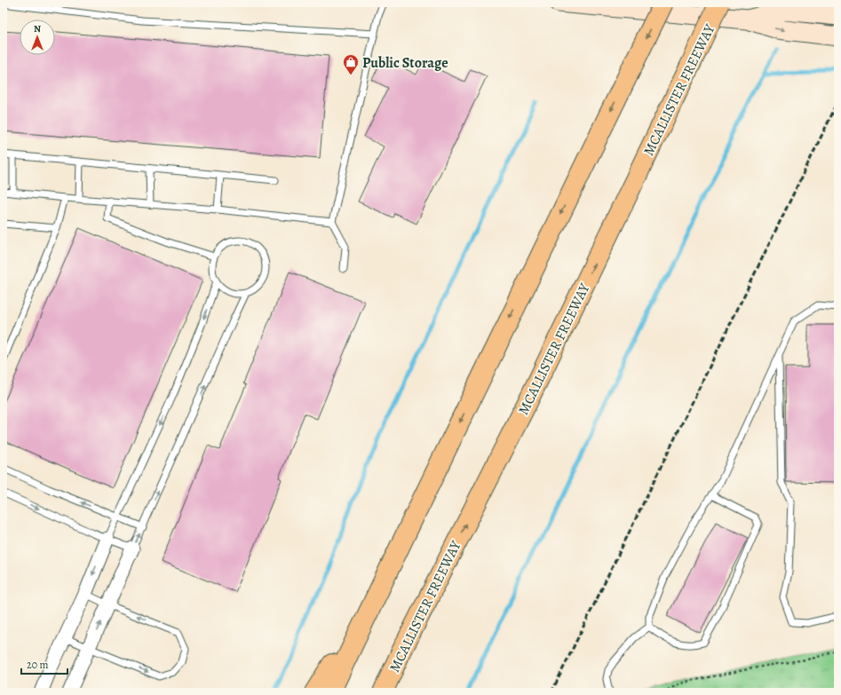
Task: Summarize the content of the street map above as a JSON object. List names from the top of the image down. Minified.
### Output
{"streets":{"highway":["MCALLISTER FREEWAY"]},"places":{"shop":["Public Storage"]},"scale_bar":"20 m","north":"top"}
